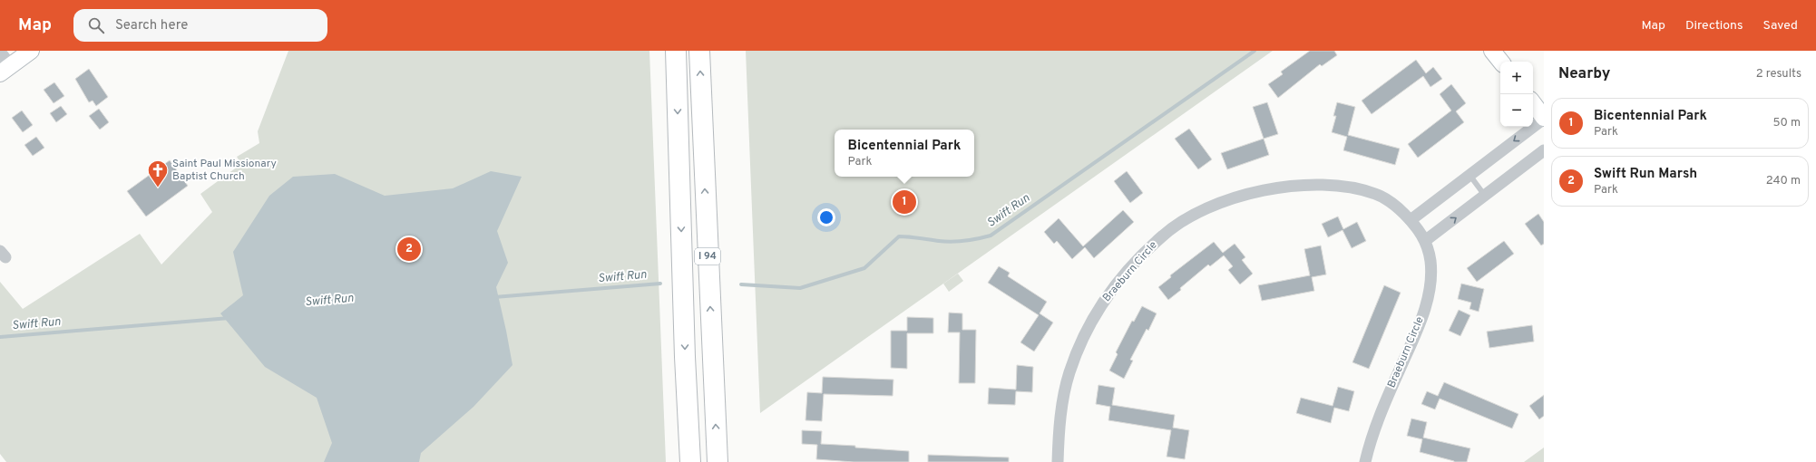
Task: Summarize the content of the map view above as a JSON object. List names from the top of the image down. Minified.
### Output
{"streets":{"highway":["I 94"],"street":["Braeburn Circle"]},"water":["Swift Run"],"places":{"church":["Saint Paul Missionary Baptist Church"]},"page":{"header":"Map","search":"Search here","nav":["Map","Directions","Saved"],"heading":["Nearby","2 results"],"map_buttons":["+","−"],"list":[{"mark":"1","name":"Bicentennial Park","note":"Park","value":"50 m"},{"mark":"2","name":"Swift Run Marsh","note":"Park","value":"240 m"}],"popup":["Bicentennial Park","Park"],"pins":["1","2"]}}
